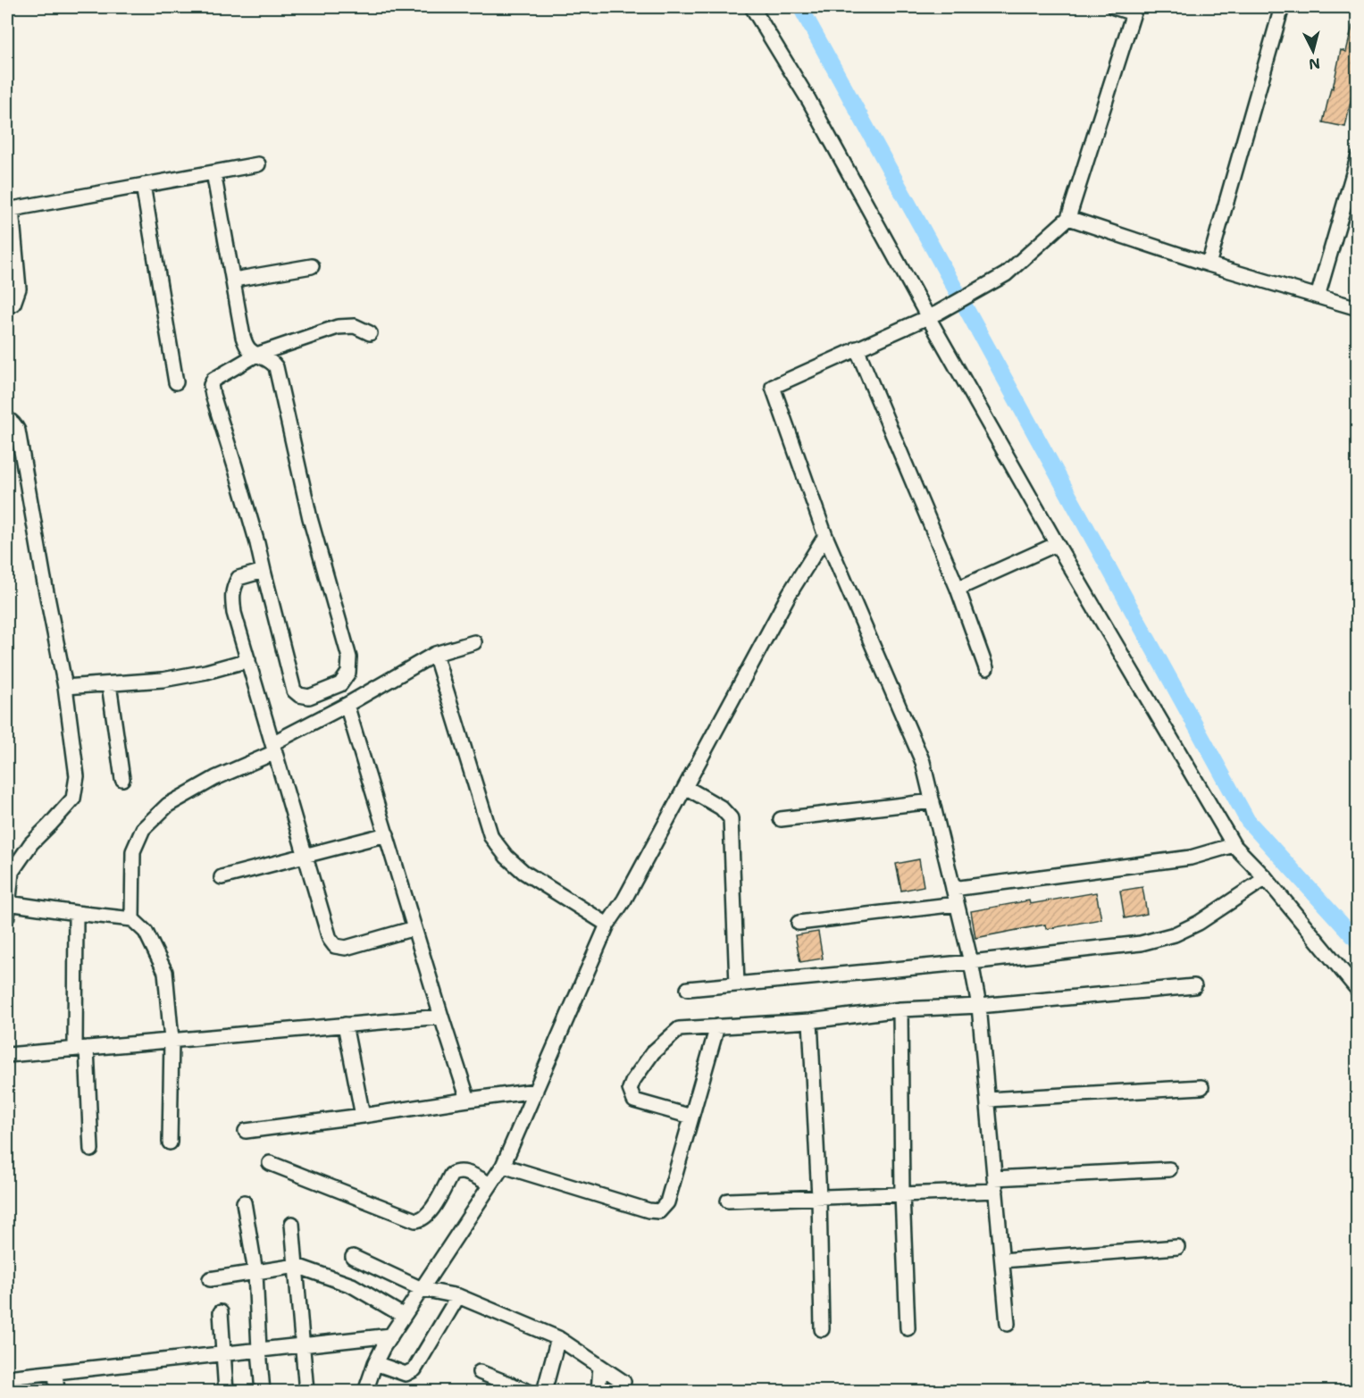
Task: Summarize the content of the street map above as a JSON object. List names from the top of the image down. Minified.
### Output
{"north":"bottom"}
